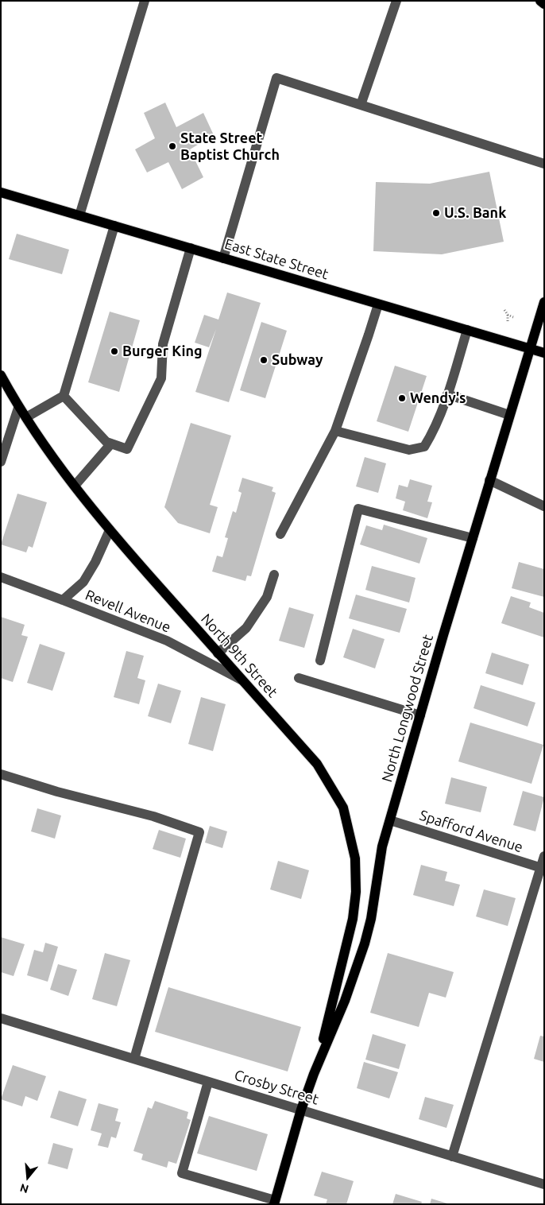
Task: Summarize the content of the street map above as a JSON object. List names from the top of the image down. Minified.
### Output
{"streets":{"main road":["East State Street","North 9th Street","North Longwood Street"],"street":["Revell Avenue","Spafford Avenue","Crosby Street"]},"crossings":[["East State Street","North Longwood Street"],["Revell Avenue","North 9th Street"],["North 9th Street","North Longwood Street"],["North Longwood Street","Spafford Avenue"],["North Longwood Street","Crosby Street"]],"places":["State Street Baptist Church","U.S. Bank","Burger King","Subway","Wendy's"],"north":"bottom"}
